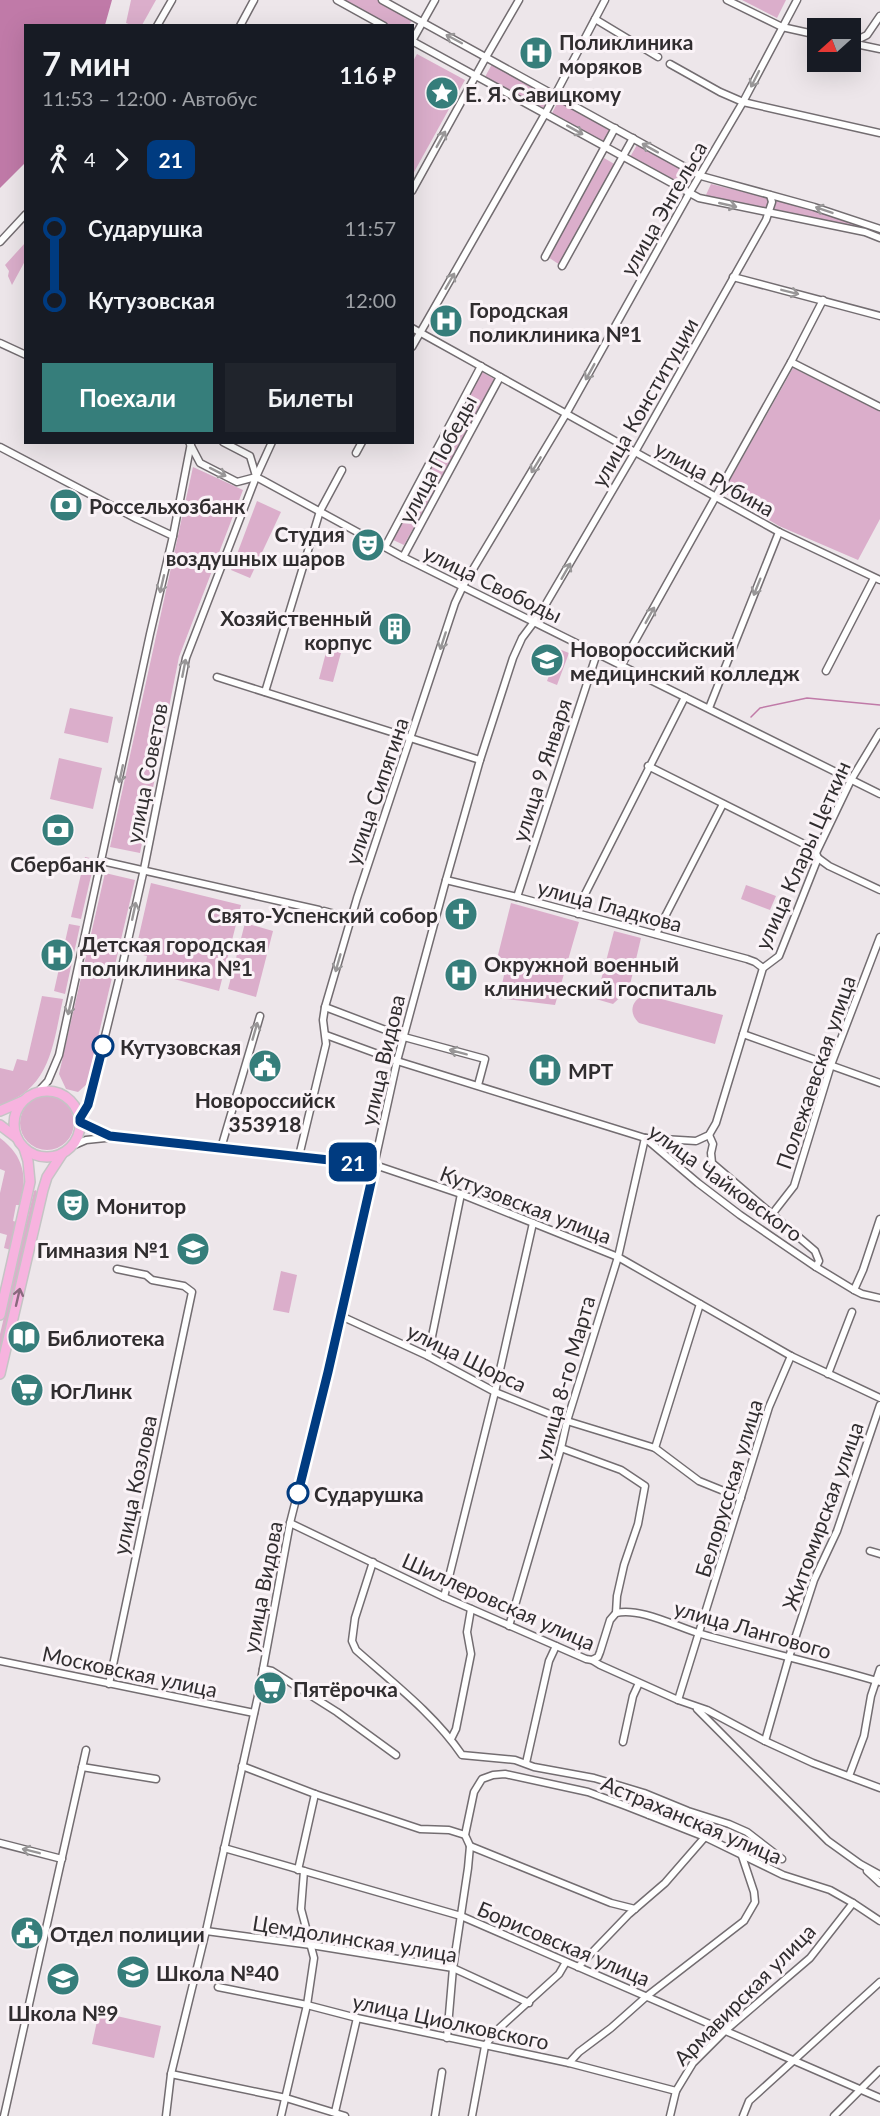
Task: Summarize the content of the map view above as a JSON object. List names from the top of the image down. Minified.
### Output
{"streets":{"street":["улица Энгельса","улица Конституции","улица Победы","улица Рубина","улица Свободы","улица 9 Января","улица Советов","улица Сипягина","улица Клары Цеткин","улица Гладкова","улица Видова","Полежаевская улица","улица Чайковского","Кутузовская улица","улица Щорса","улица 8-го Марта","улица Козлова","Белорусская улица","Житомирская улица","Шиллеровская улица","улица Лангового","Московская улица","Астраханская улица","Цемдолинская улица","Борисовская улица","Армавирская улица","улица Циолковского"]},"crossings":[["улица Энгельса","улица Рубина"],["улица Энгельса","улица Свободы"],["улица Энгельса","улица Сипягина"],["улица Конституции","улица Рубина"],["улица Конституции","улица Свободы"],["улица Конституции","улица Видова"],["улица Победы","улица Рубина"],["улица Победы","улица Свободы"],["улица Свободы","улица 9 Января"],["улица Свободы","улица Советов"],["улица Свободы","улица Сипягина"],["улица Свободы","улица Клары Цеткин"],["улица Свободы","улица Видова"],["улица 9 Января","улица Гладкова"],["улица Клары Цеткин","улица Гладкова"],["улица Клары Цеткин","улица Чайковского"],["улица Гладкова","улица Видова"],["улица Видова","улица Чайковского"],["улица Видова","Кутузовская улица"],["улица Видова","улица Щорса"],["улица Видова","Шиллеровская улица"],["улица Видова","Московская улица"],["улица Видова","Цемдолинская улица"],["улица Видова","Борисовская улица"],["Полежаевская улица","улица Чайковского"],["улица Чайковского","улица 8-го Марта"],["Кутузовская улица","улица 8-го Марта"],["Кутузовская улица","Белорусская улица"],["улица Щорса","улица 8-го Марта"],["улица Щорса","Белорусская улица"],["улица 8-го Марта","Шиллеровская улица"],["улица Козлова","Московская улица"],["Белорусская улица","Шиллеровская улица"],["Белорусская улица","улица Лангового"],["Житомирская улица","Шиллеровская улица"],["Житомирская улица","улица Лангового"],["Шиллеровская улица","Астраханская улица"],["Астраханская улица","Армавирская улица"],["Борисовская улица","Армавирская улица"],["Армавирская улица","улица Циолковского"]],"one_way":["улица Энгельса","улица Конституции","улица Сипягина"],"places":{"hospital":["Поликлиника моряков","Городская поликлиника №1","Детская городская поликлиника №1","Окружной военный клинический госпиталь","МРТ"],"place":["Е. Я. Савицкому"],"bank":["Россельхозбанк","Сбербанк"],"theatre":["Студия воздушных шаров","Монитор"],"building":["Хозяйственный корпус"],"school or university":["Новороссийский медицинский колледж","Гимназия №1","Школа №40","Школа №9"],"church":["Свято-Успенский собор"],"other":["Кутузовская","Сударушка"],"public building":["Новороссийск 353918","Отдел полиции"],"library":["Библиотека"],"supermarket":["ЮгЛинк","Пятёрочка"]},"lines":["bus line 21"],"north":"left","page":{"on_map":"21","heading":["7 мин","11:53 – 12:00 · Автобус","116 ₽"],"legs":["4","21"],"list":[{"name":"Сударушка","value":"11:57"},{"name":"Кутузовская","value":"12:00"}],"buttons":["Поехали","Билеты"]}}
